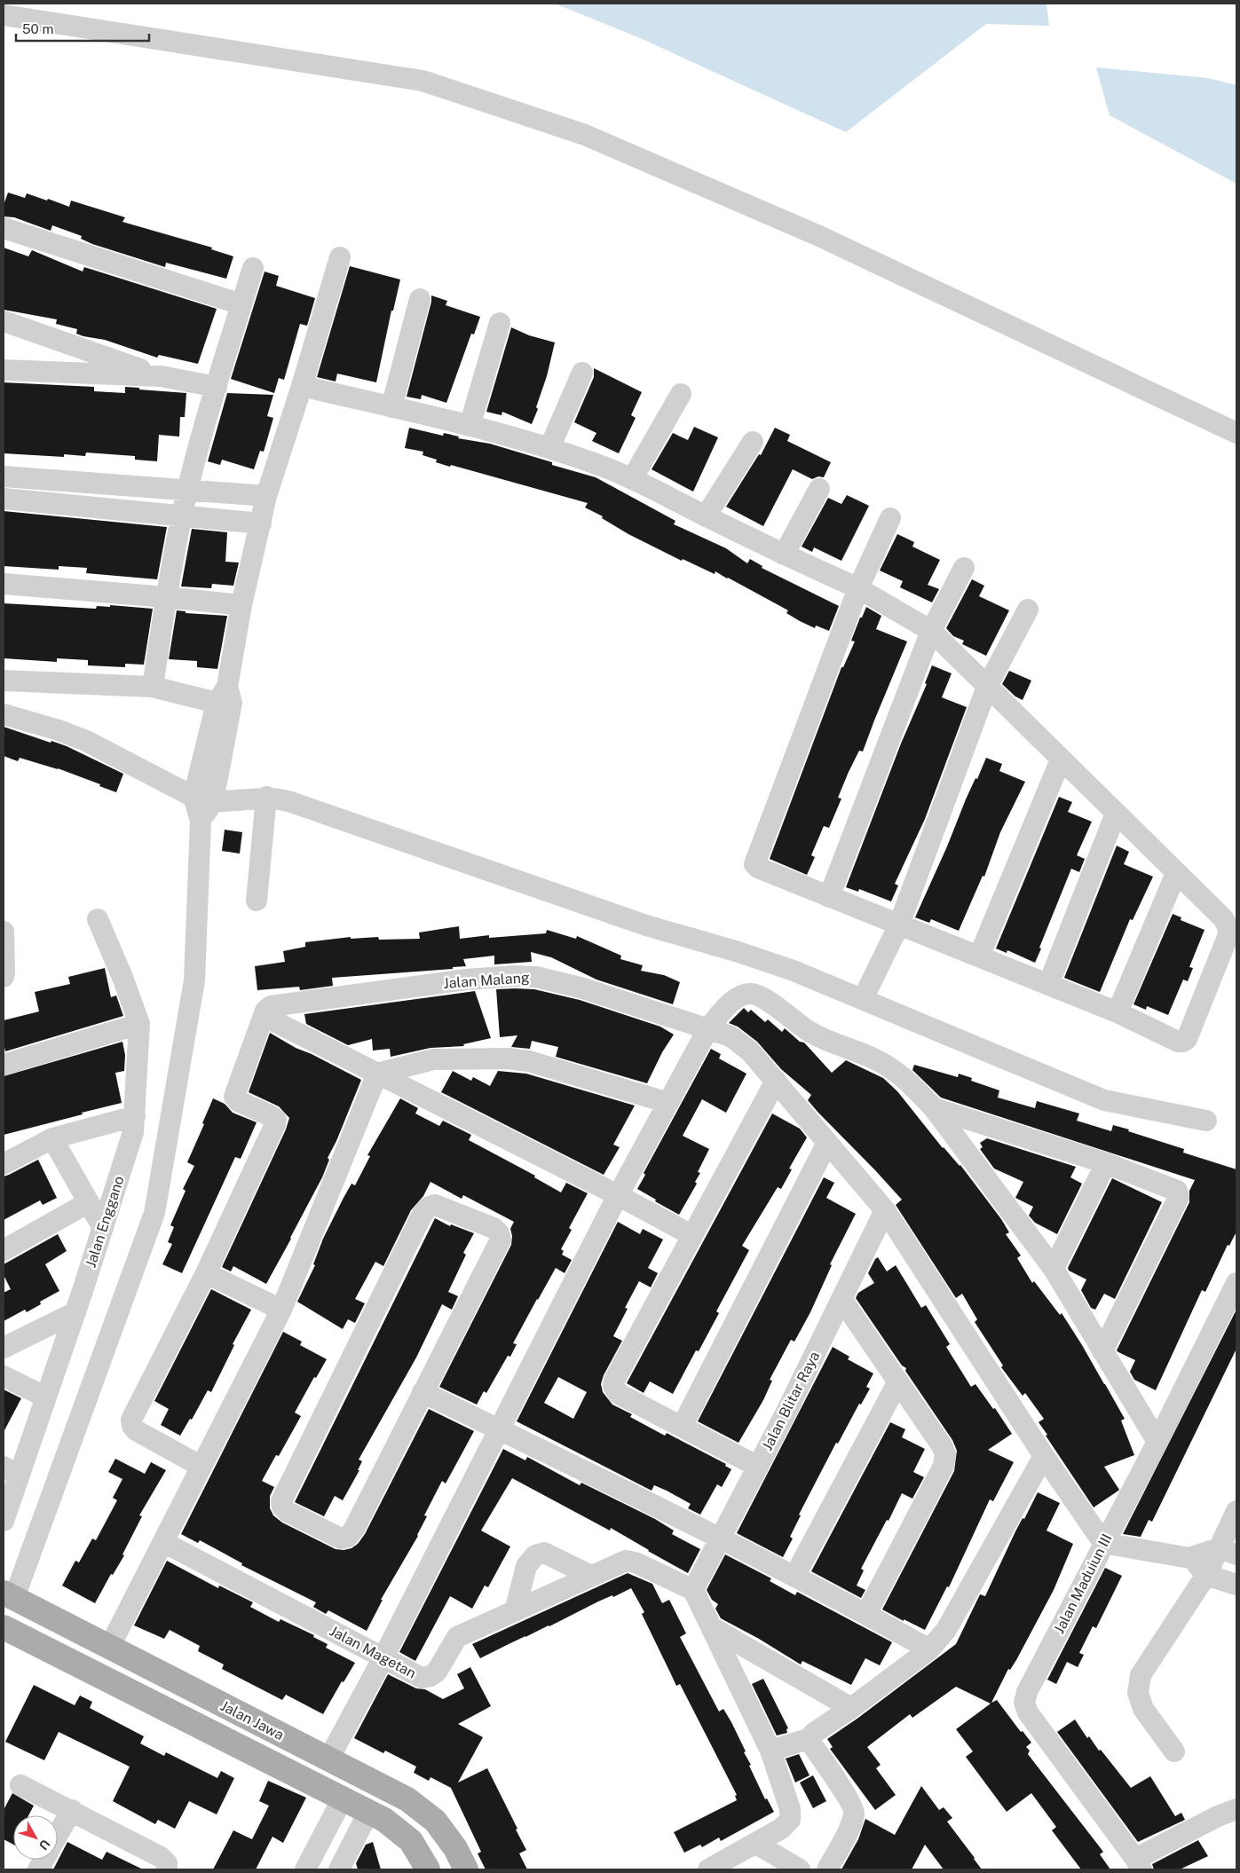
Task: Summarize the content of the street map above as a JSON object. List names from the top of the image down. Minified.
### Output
{"streets":{"main road":["Jalan Jawa"],"street":["Jalan Malang","Jalan Enggano","Jalan Blitar Raya","Jalan Maduiun III","Jalan Magetan"]},"crossings":[["Jalan Malang","Jalan Blitar Raya"],["Jalan Malang","Jalan Maduiun III"],["Jalan Blitar Raya","Jalan Magetan"]],"scale_bar":"50 m","north":"bottom right"}
